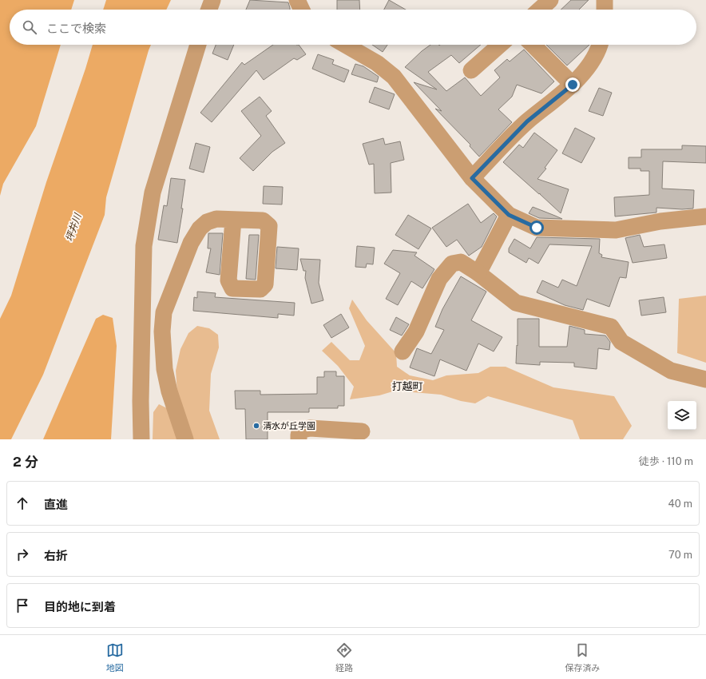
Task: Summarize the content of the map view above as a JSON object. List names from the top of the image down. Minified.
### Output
{"districts":["打越町"],"water":["坪井川"],"places":["清水が丘学園"],"page":{"search":"ここで検索","heading":["2 分","徒歩 · 110 m"],"list":[["直進","40 m"],["右折","70 m"],"目的地に到着"],"nav":["地図","経路","保存済み"]}}
